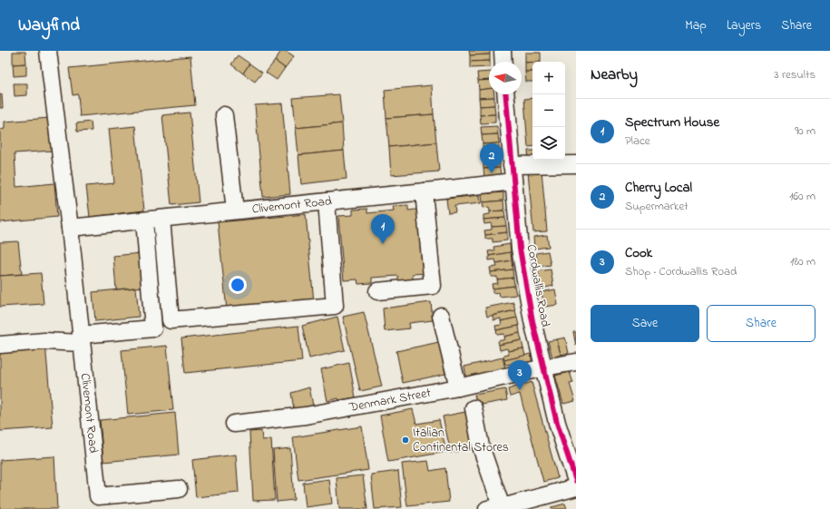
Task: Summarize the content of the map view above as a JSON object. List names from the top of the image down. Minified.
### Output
{"streets":{"street":["Clivemont Road","Cordwallis Road","Denmark Street"]},"crossings":[["Clivemont Road","Cordwallis Road"],["Cordwallis Road","Denmark Street"]],"places":["Italian Continental Stores"],"north":"left","page":{"header":"Wayfind","nav":["Map","Layers","Share"],"heading":["Nearby","3 results"],"map_buttons":["+","−"],"list":[{"mark":"1","name":"Spectrum House","note":"Place","value":"90 m"},{"mark":"2","name":"Cherry Local","note":"Supermarket","value":"160 m"},{"mark":"3","name":"Cook","note":"Shop · Cordwallis Road","value":"180 m"}],"pins":["2","1","3"],"buttons":["Save","Share"]}}
